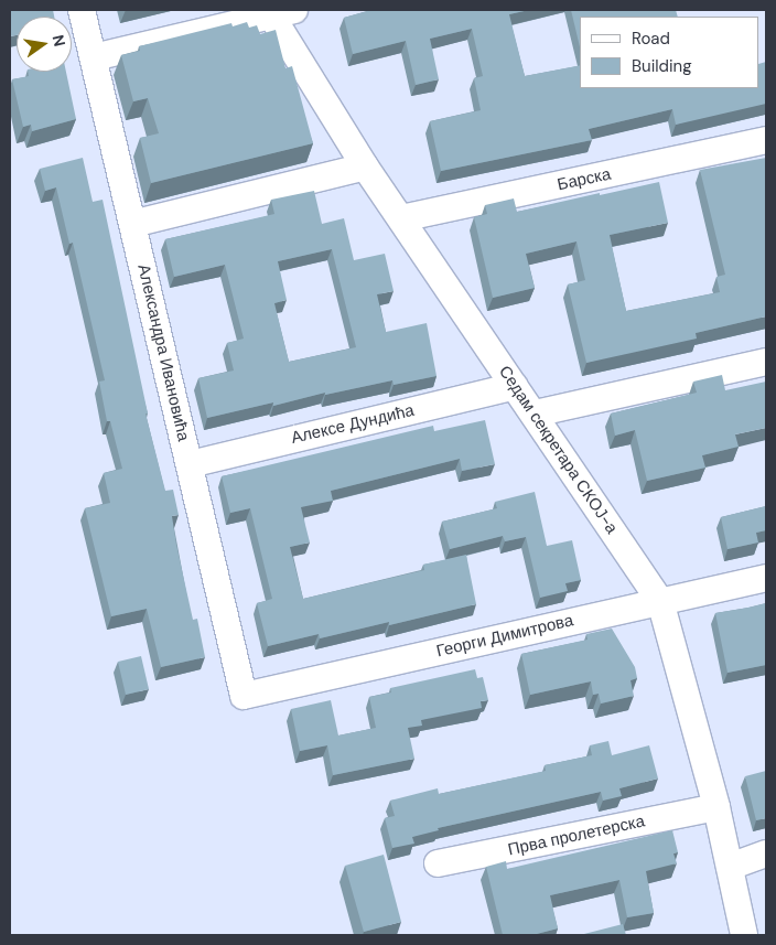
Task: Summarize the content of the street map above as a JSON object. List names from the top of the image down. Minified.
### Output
{"streets":{"street":["Барска","Александра Ивановића","Алексе Дундића","Седам секретара СКОЈ-а","Георги Димитрова","Прва пролетерска"]},"crossings":[["Барска","Седам секретара СКОЈ-а"],["Александра Ивановића","Алексе Дундића"],["Александра Ивановића","Георги Димитрова"],["Алексе Дундића","Седам секретара СКОЈ-а"],["Седам секретара СКОЈ-а","Георги Димитрова"],["Седам секретара СКОЈ-а","Прва пролетерска"]],"legend":["Road","Building"],"north":"right"}
